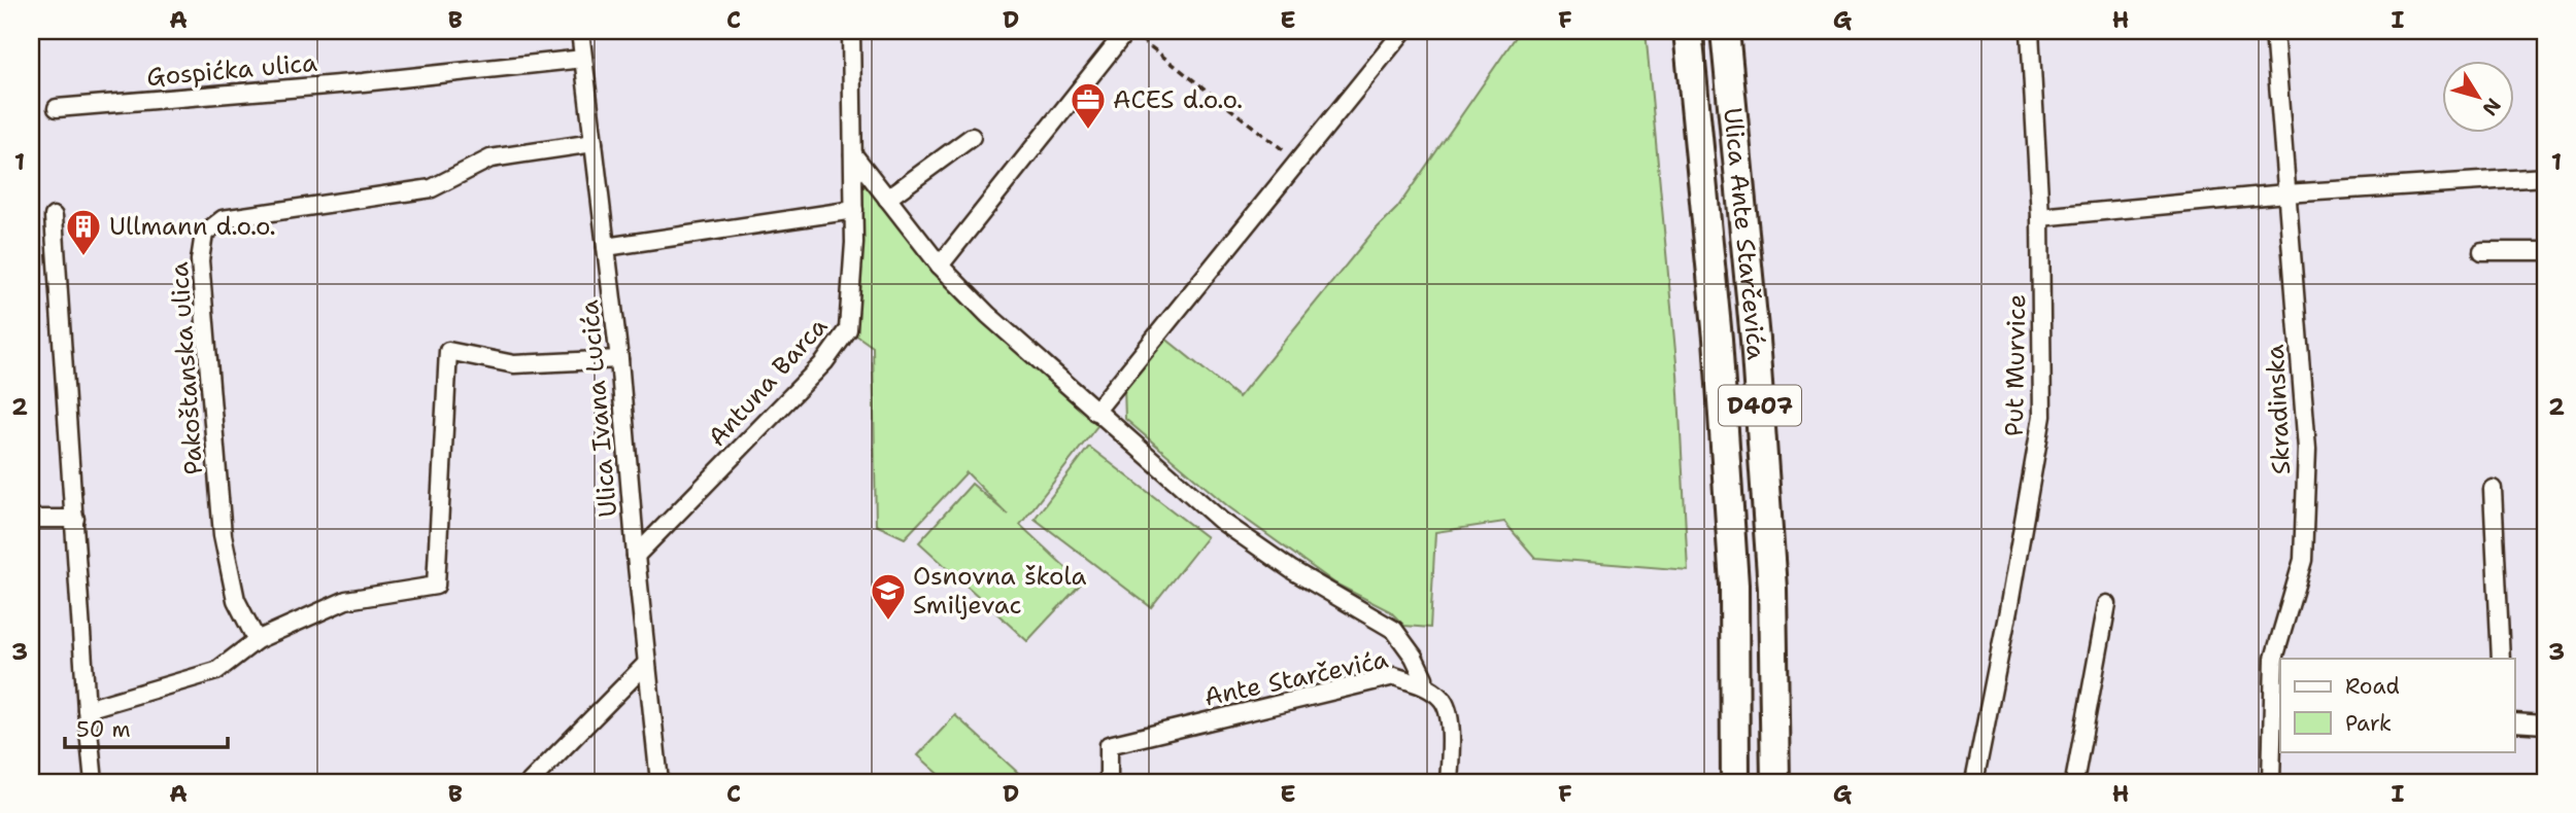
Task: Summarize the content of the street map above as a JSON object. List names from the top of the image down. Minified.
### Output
{"streets":{"main road":["Ulica Ante Starčevića","D407"],"street":["Gospićka ulica","Put Murvice","Pakoštanska ulica","Antuna Barca","Ulica Ivana Lucića","Skradinska","Ante Starčevića"]},"crossings":[["Gospićka ulica","Ulica Ivana Lucića"],["Pakoštanska ulica","Ulica Ivana Lucića"],["Antuna Barca","Ulica Ivana Lucića"]],"places":{"office":["ACES d.o.o."],"building":["Ullmann d.o.o."],"school or university":["Osnovna škola Smiljevac"]},"legend":["Road","Park"],"scale_bar":"50 m","north":"bottom right","grid":{"columns":["A","B","C","D","E","F","G","H","I"],"rows":["1","2","3"]}}
